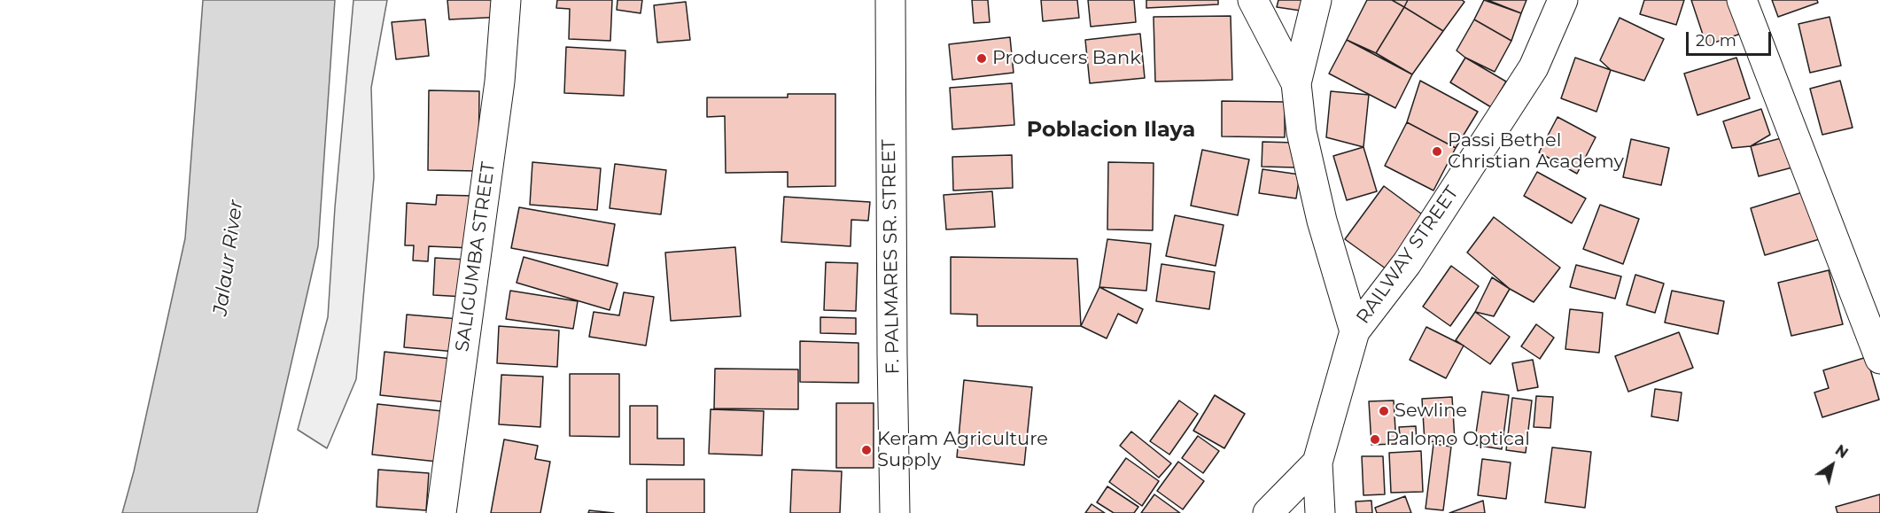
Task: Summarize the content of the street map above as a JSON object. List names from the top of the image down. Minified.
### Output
{"streets":{"street":["RAILWAY STREET","SALIGUMBA STREET","F. PALMARES SR. STREET"]},"districts":["Poblacion Ilaya"],"water":["Jalaur River"],"places":["Producers Bank","Passi Bethel Christian Academy","Sewline","Palomo Optical","Keram Agriculture Supply"],"scale_bar":"20 m","north":"top right"}
